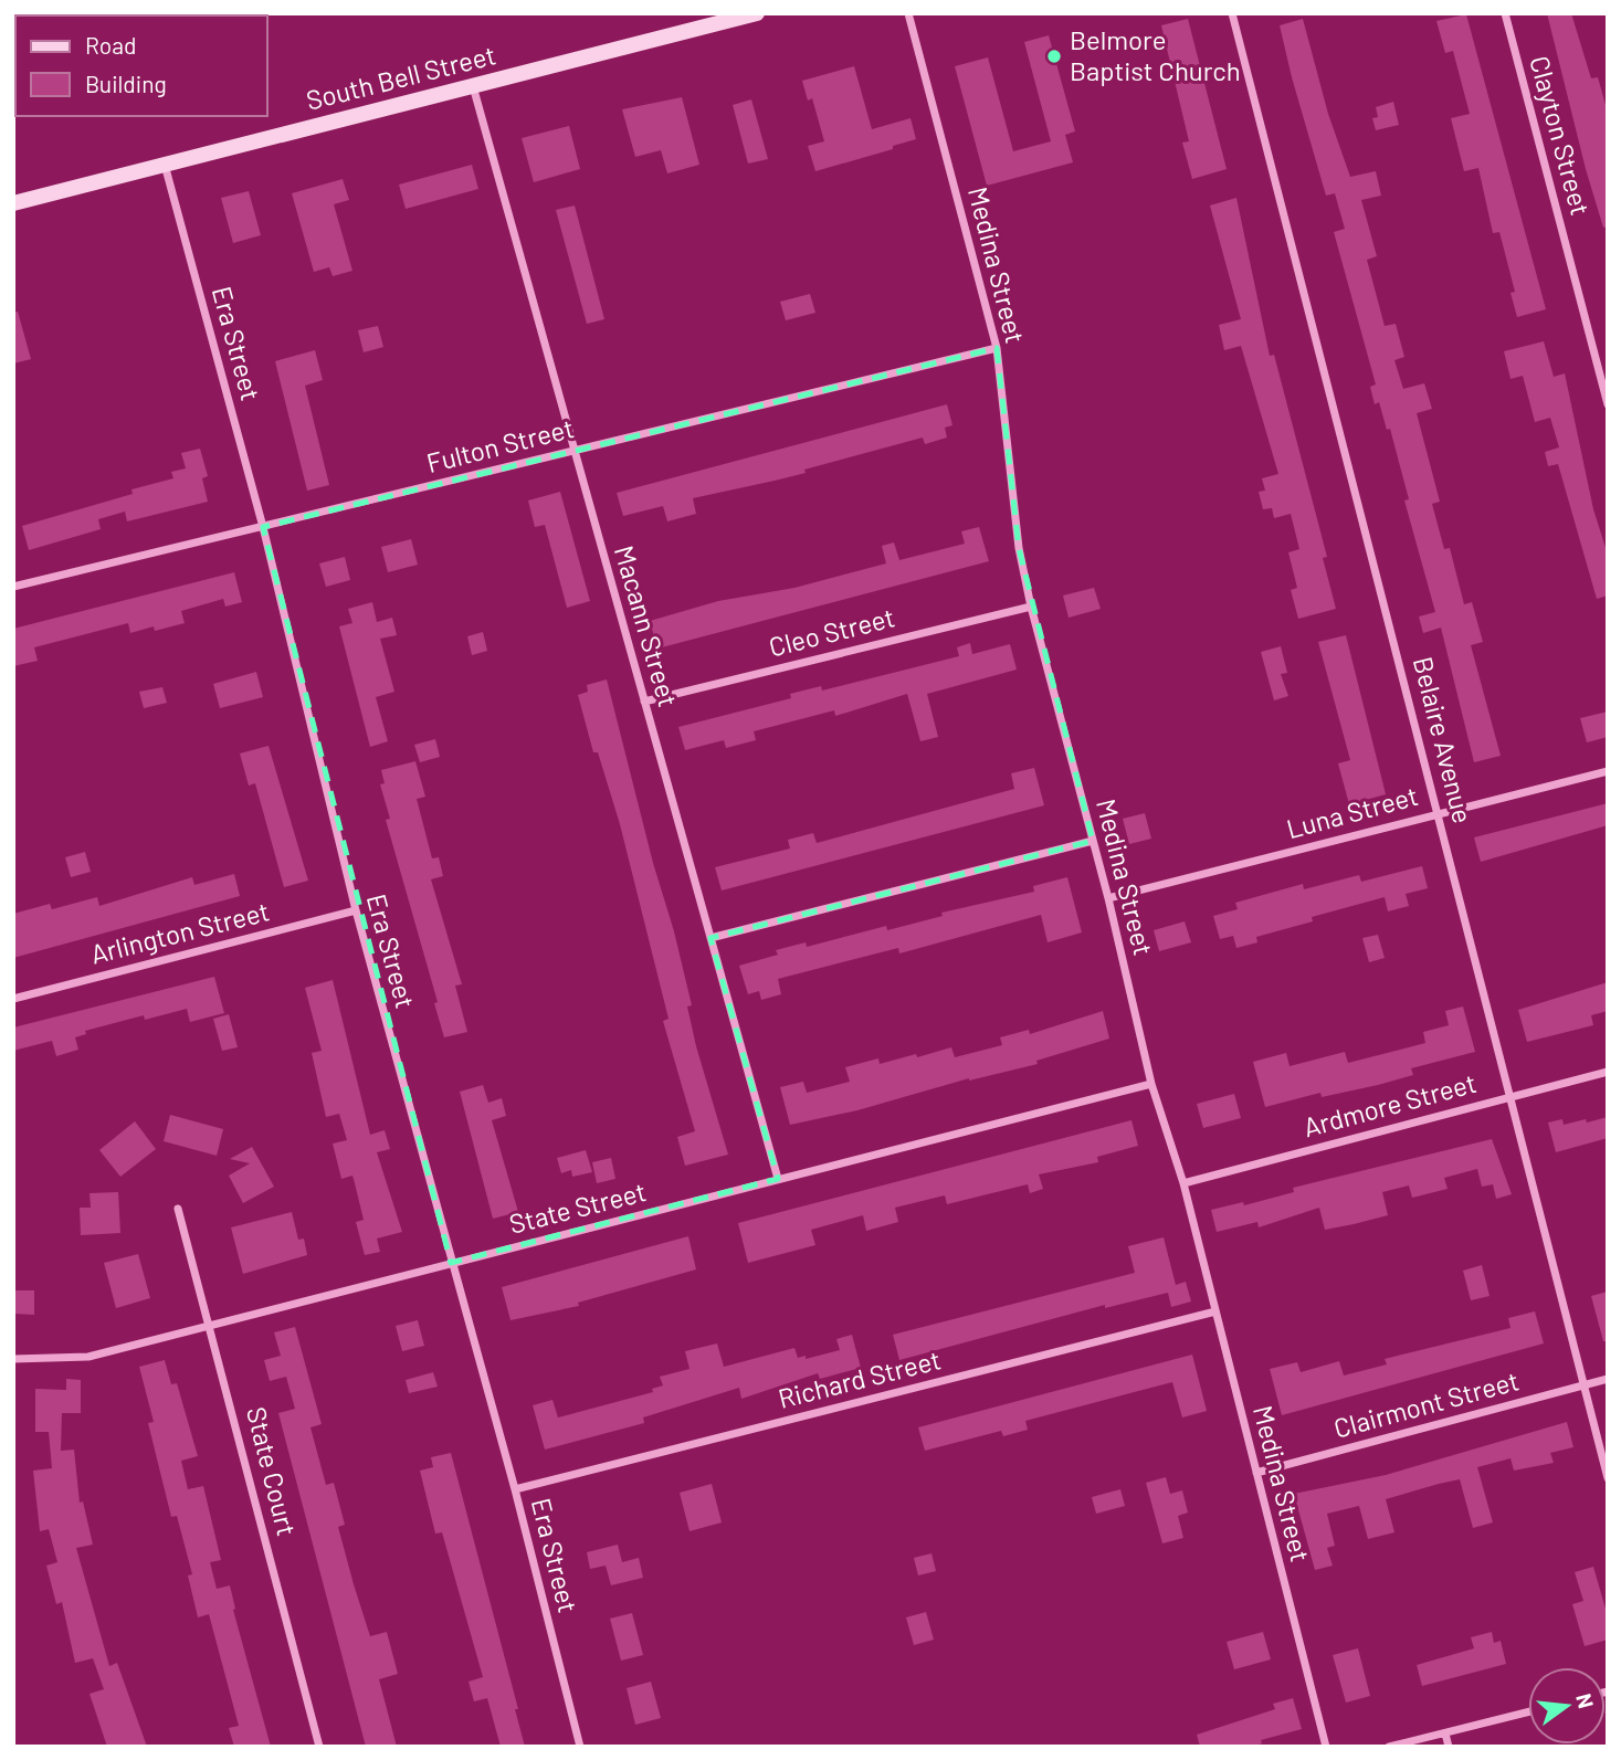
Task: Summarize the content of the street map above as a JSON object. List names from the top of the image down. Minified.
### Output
{"streets":{"main road":["South Bell Street"],"street":["Clayton Street","Medina Street","Era Street","Fulton Street","Macann Street","Cleo Street","Belaire Avenue","Luna Street","Arlington Street","Ardmore Street","State Street","Richard Street","Clairmont Street","State Court"]},"crossings":[["South Bell Street","Era Street"],["South Bell Street","Macann Street"],["Medina Street","Fulton Street"],["Medina Street","Cleo Street"],["Medina Street","Luna Street"],["Medina Street","Ardmore Street"],["Medina Street","State Street"],["Medina Street","Richard Street"],["Medina Street","Clairmont Street"],["Era Street","Fulton Street"],["Era Street","Arlington Street"],["Era Street","State Street"],["Era Street","Richard Street"],["Fulton Street","Macann Street"],["Macann Street","Cleo Street"],["Macann Street","State Street"],["Belaire Avenue","Luna Street"],["Belaire Avenue","Ardmore Street"],["Belaire Avenue","Clairmont Street"],["State Street","State Court"]],"places":["Belmore Baptist Church"],"legend":["Road","Building"],"north":"right"}
